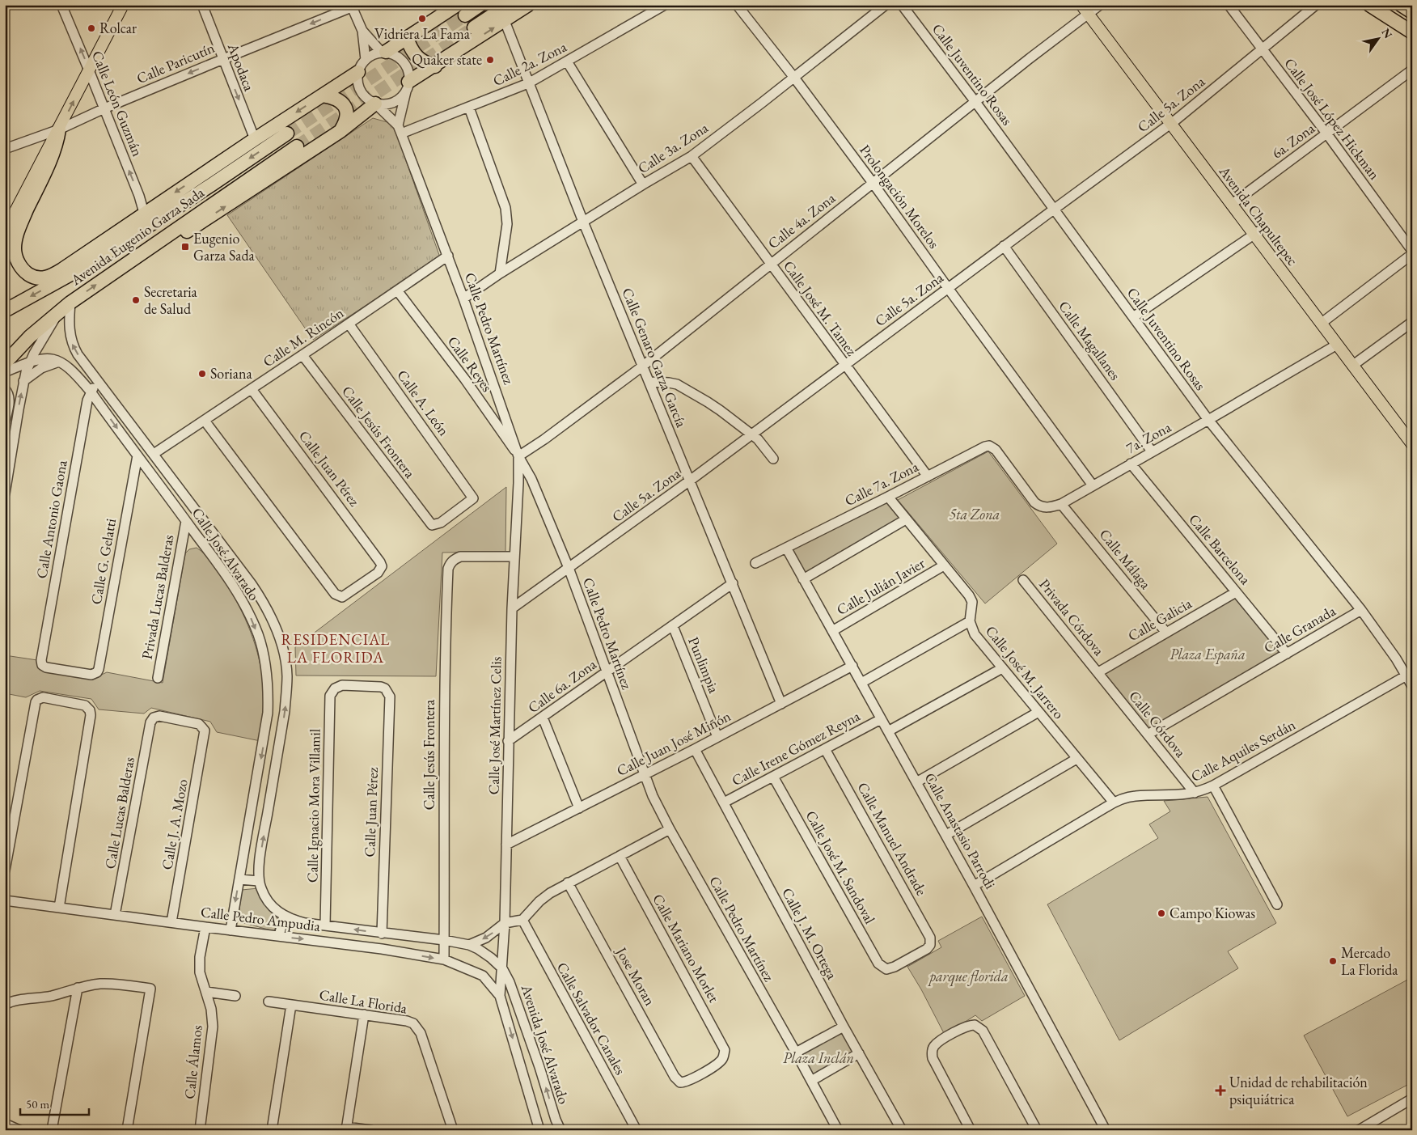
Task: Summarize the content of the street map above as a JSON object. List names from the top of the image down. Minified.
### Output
{"streets":{"highway":["Avenida Eugenio Garza Sada"],"main road":["Avenida Chapultepec"],"street":["Calle Paricutín","Calle 2a. Zona","Apodaca","Calle Juventino Rosas","Calle León Guzmán","Calle 5a. Zona","Calle José López Hickman","6a. Zona","Calle 3a. Zona","Prolongación Morelos","Calle 4a. Zona","Calle José M. Tamez","Calle Pedro Martínez","Calle M. Rincón","Calle Magallanes","Calle Genaro Garza García","Calle Reyes","Calle A. León","Calle Jesús Frontera","7a. Zona","Calle Juan Pérez","Calle 7a. Zona","Calle Antonio Gaona","Calle Barcelona","Calle José Alvarado","Calle Málaga","Calle G. Gelatti","Calle Julián Javier","Privada Lucas Balderas","Privada Córdova","Calle Galicia","Calle Granada","Punlimpia","Calle José M. Jarrero","Calle 6a. Zona","Calle Córdova","Calle José Martínez Celis","Calle Juan José Miñón","Calle Irene Gómez Reyna","Calle Aquiles Serdán","Calle Ignacio Mora Villamil","Calle Lucas Balderas","Calle J. A. Mozo","Calle Anastasio Parrodi","Calle Manuel Andrade","Calle José M. Sandoval","Calle Pedro Ampudia","Calle J. M. Ortega","Calle Mariano Morlet","Jose Moran","Calle La Florida","Calle Salvador Canales","Avenida José Alvarado","Calle Álamos"]},"crossings":[["Calle Paricutín","Apodaca"],["Calle Paricutín","Calle León Guzmán"],["Calle 2a. Zona","Calle Pedro Martínez"],["Calle 2a. Zona","Calle Genaro Garza García"],["Calle Juventino Rosas","Calle 5a. Zona"],["Calle Juventino Rosas","Calle 4a. Zona"],["Calle Juventino Rosas","7a. Zona"],["Calle Juventino Rosas","Calle Granada"],["Calle Juventino Rosas","Calle Aquiles Serdán"],["Calle 5a. Zona","Calle José López Hickman"],["Calle 5a. Zona","Prolongación Morelos"],["Calle 5a. Zona","Avenida Chapultepec"],["Calle 5a. Zona","Calle José M. Tamez"],["Calle 5a. Zona","Calle Pedro Martínez"],["Calle 5a. Zona","Calle Magallanes"],["Calle 5a. Zona","Calle Genaro Garza García"],["Calle 5a. Zona","Calle José Martínez Celis"],["Calle José López Hickman","6a. Zona"],["6a. Zona","Avenida Chapultepec"],["Calle 3a. Zona","Prolongación Morelos"],["Calle 3a. Zona","Calle José M. Tamez"],["Calle 3a. Zona","Calle Pedro Martínez"],["Calle 3a. Zona","Calle Genaro Garza García"],["Prolongación Morelos","Calle 4a. Zona"],["Prolongación Morelos","7a. Zona"],["Avenida Chapultepec","Calle 4a. Zona"],["Avenida Chapultepec","7a. Zona"],["Calle 4a. Zona","Calle José M. Tamez"],["Calle 4a. Zona","Calle Pedro Martínez"],["Calle 4a. Zona","Calle Genaro Garza García"],["Calle 4a. Zona","Calle Reyes"],["Calle 4a. Zona","Calle José Martínez Celis"],["Avenida Eugenio Garza Sada","Calle José Alvarado"],["Calle José M. Tamez","Calle 7a. Zona"],["Calle Pedro Martínez","Calle M. Rincón"],["Calle Pedro Martínez","Calle Reyes"],["Calle Pedro Martínez","Calle 6a. Zona"],["Calle Pedro Martínez","Calle José Martínez Celis"],["Calle Pedro Martínez","Calle Juan José Miñón"],["Calle M. Rincón","Calle Reyes"],["Calle M. Rincón","Calle A. León"],["Calle M. Rincón","Calle Jesús Frontera"],["Calle M. Rincón","Calle Juan Pérez"],["Calle M. Rincón","Calle José Alvarado"],["Calle Magallanes","7a. Zona"],["Calle Genaro Garza García","Calle 6a. Zona"],["Calle Genaro Garza García","Calle Juan José Miñón"],["Calle Reyes","Calle José Martínez Celis"],["Calle A. León","Calle Jesús Frontera"],["Calle Jesús Frontera","Calle José Martínez Celis"],["Calle Jesús Frontera","Calle Pedro Ampudia"],["7a. Zona","Calle 7a. Zona"],["7a. Zona","Calle Barcelona"],["7a. Zona","Calle Málaga"],["Calle Juan Pérez","Calle Ignacio Mora Villamil"],["Calle Juan Pérez","Calle Pedro Ampudia"],["Calle 7a. Zona","Calle José M. Jarrero"],["Calle 7a. Zona","Calle Anastasio Parrodi"],["Calle Antonio Gaona","Calle José Alvarado"],["Calle Antonio Gaona","Calle G. Gelatti"],["Calle Barcelona","Calle Galicia"],["Calle Barcelona","Calle Granada"],["Calle José Alvarado","Calle G. Gelatti"],["Calle José Alvarado","Privada Lucas Balderas"],["Calle José Alvarado","Calle Pedro Ampudia"],["Calle Málaga","Calle Galicia"],["Calle Julián Javier","Calle José M. Jarrero"],["Calle Julián Javier","Calle Anastasio Parrodi"],["Privada Córdova","Calle Galicia"],["Privada Córdova","Calle Córdova"],["Calle Galicia","Calle Córdova"],["Calle Granada","Calle Córdova"],["Punlimpia","Calle 6a. Zona"],["Punlimpia","Calle Juan José Miñón"],["Calle José M. Jarrero","Calle Aquiles Serdán"],["Calle 6a. Zona","Calle José Martínez Celis"],["Calle Córdova","Calle Aquiles Serdán"],["Calle José Martínez Celis","Calle Juan José Miñón"],["Calle José Martínez Celis","Calle Pedro Ampudia"],["Calle José Martínez Celis","Avenida José Alvarado"],["Calle Juan José Miñón","Calle Anastasio Parrodi"],["Calle Juan José Miñón","Calle J. M. Ortega"],["Calle Irene Gómez Reyna","Calle Anastasio Parrodi"],["Calle Irene Gómez Reyna","Calle Manuel Andrade"],["Calle Irene Gómez Reyna","Calle José M. Sandoval"],["Calle Irene Gómez Reyna","Calle J. M. Ortega"],["Calle Aquiles Serdán","Calle Anastasio Parrodi"],["Calle Ignacio Mora Villamil","Calle Pedro Ampudia"],["Calle Lucas Balderas","Calle J. A. Mozo"],["Calle Lucas Balderas","Calle Pedro Ampudia"],["Calle J. A. Mozo","Calle Pedro Ampudia"],["Calle Manuel Andrade","Calle José M. Sandoval"],["Calle Pedro Ampudia","Avenida José Alvarado"],["Calle Pedro Ampudia","Calle Álamos"],["Calle Mariano Morlet","Jose Moran"]],"one_way":["Calle Paricutín","Apodaca","Calle León Guzmán"],"districts":["RESIDENCIAL LA FLORIDA"],"parks":["5ta Zona","Plaza España","parque florida","Plaza Inclán"],"places":{"other":["Vidriera La Fama","Rolcar","Quaker state","Secretaria de Salud","Soriana","Campo Kiowas","Mercado La Florida"],"transit":["Eugenio Garza Sada"],"health":["Unidad de rehabilitación psiquiátrica"]},"scale_bar":"50 m","north":"top right"}
